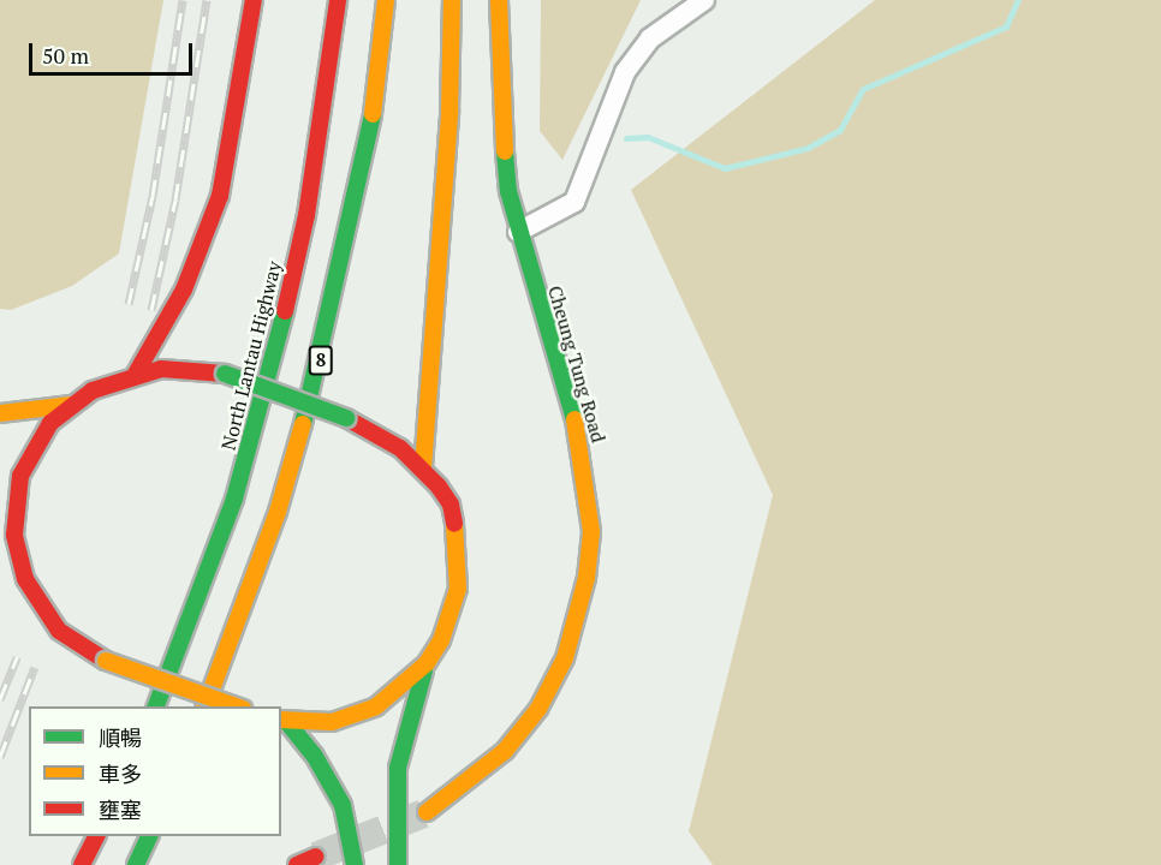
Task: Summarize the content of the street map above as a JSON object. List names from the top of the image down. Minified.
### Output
{"streets":{"main road":["North Lantau Highway","8","Cheung Tung Road"]},"legend":["順暢","車多","壅塞"],"scale_bar":"50 m"}
